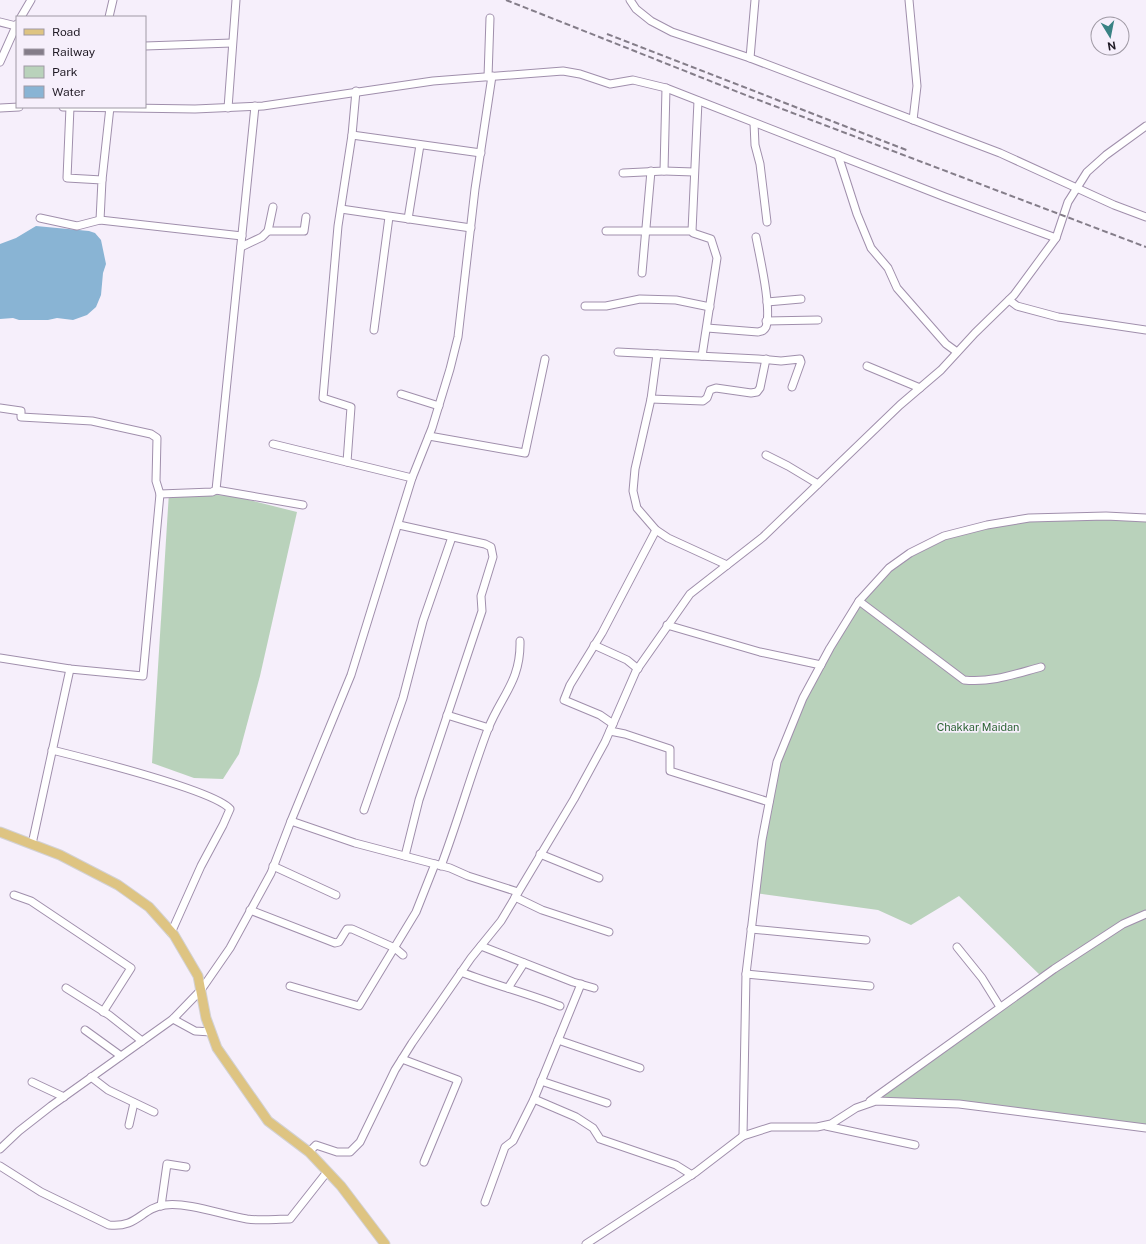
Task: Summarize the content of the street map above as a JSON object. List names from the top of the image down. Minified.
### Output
{"parks":["Chakkar Maidan"],"legend":["Road","Railway","Park","Water"],"north":"bottom"}
